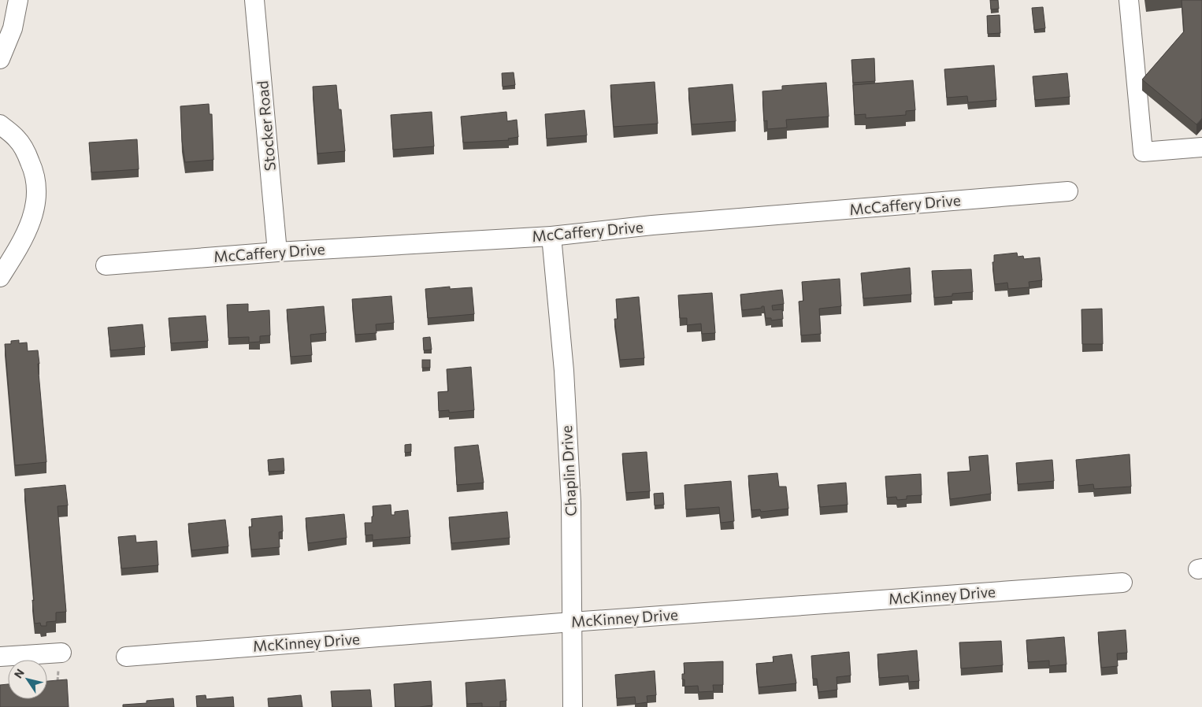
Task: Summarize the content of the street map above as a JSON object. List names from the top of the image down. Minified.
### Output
{"streets":{"street":["Stocker Road","McCaffery Drive","Chaplin Drive","McKinney Drive"]},"crossings":[["Stocker Road","McCaffery Drive"],["McCaffery Drive","Chaplin Drive"],["Chaplin Drive","McKinney Drive"]],"north":"top left"}
